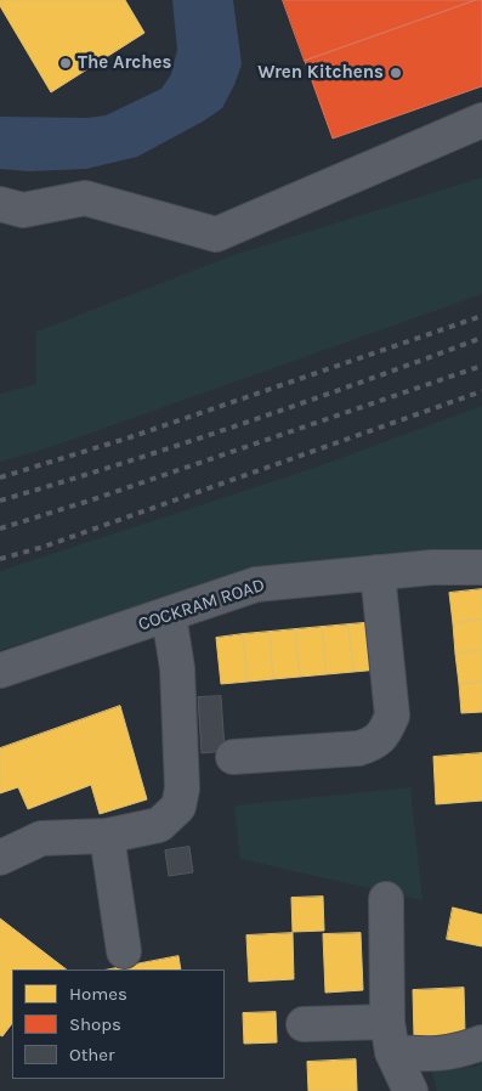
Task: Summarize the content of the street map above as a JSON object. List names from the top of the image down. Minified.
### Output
{"streets":{"street":["COCKRAM ROAD"]},"places":["The Arches","Wren Kitchens"],"legend":["Homes","Shops","Other"]}
